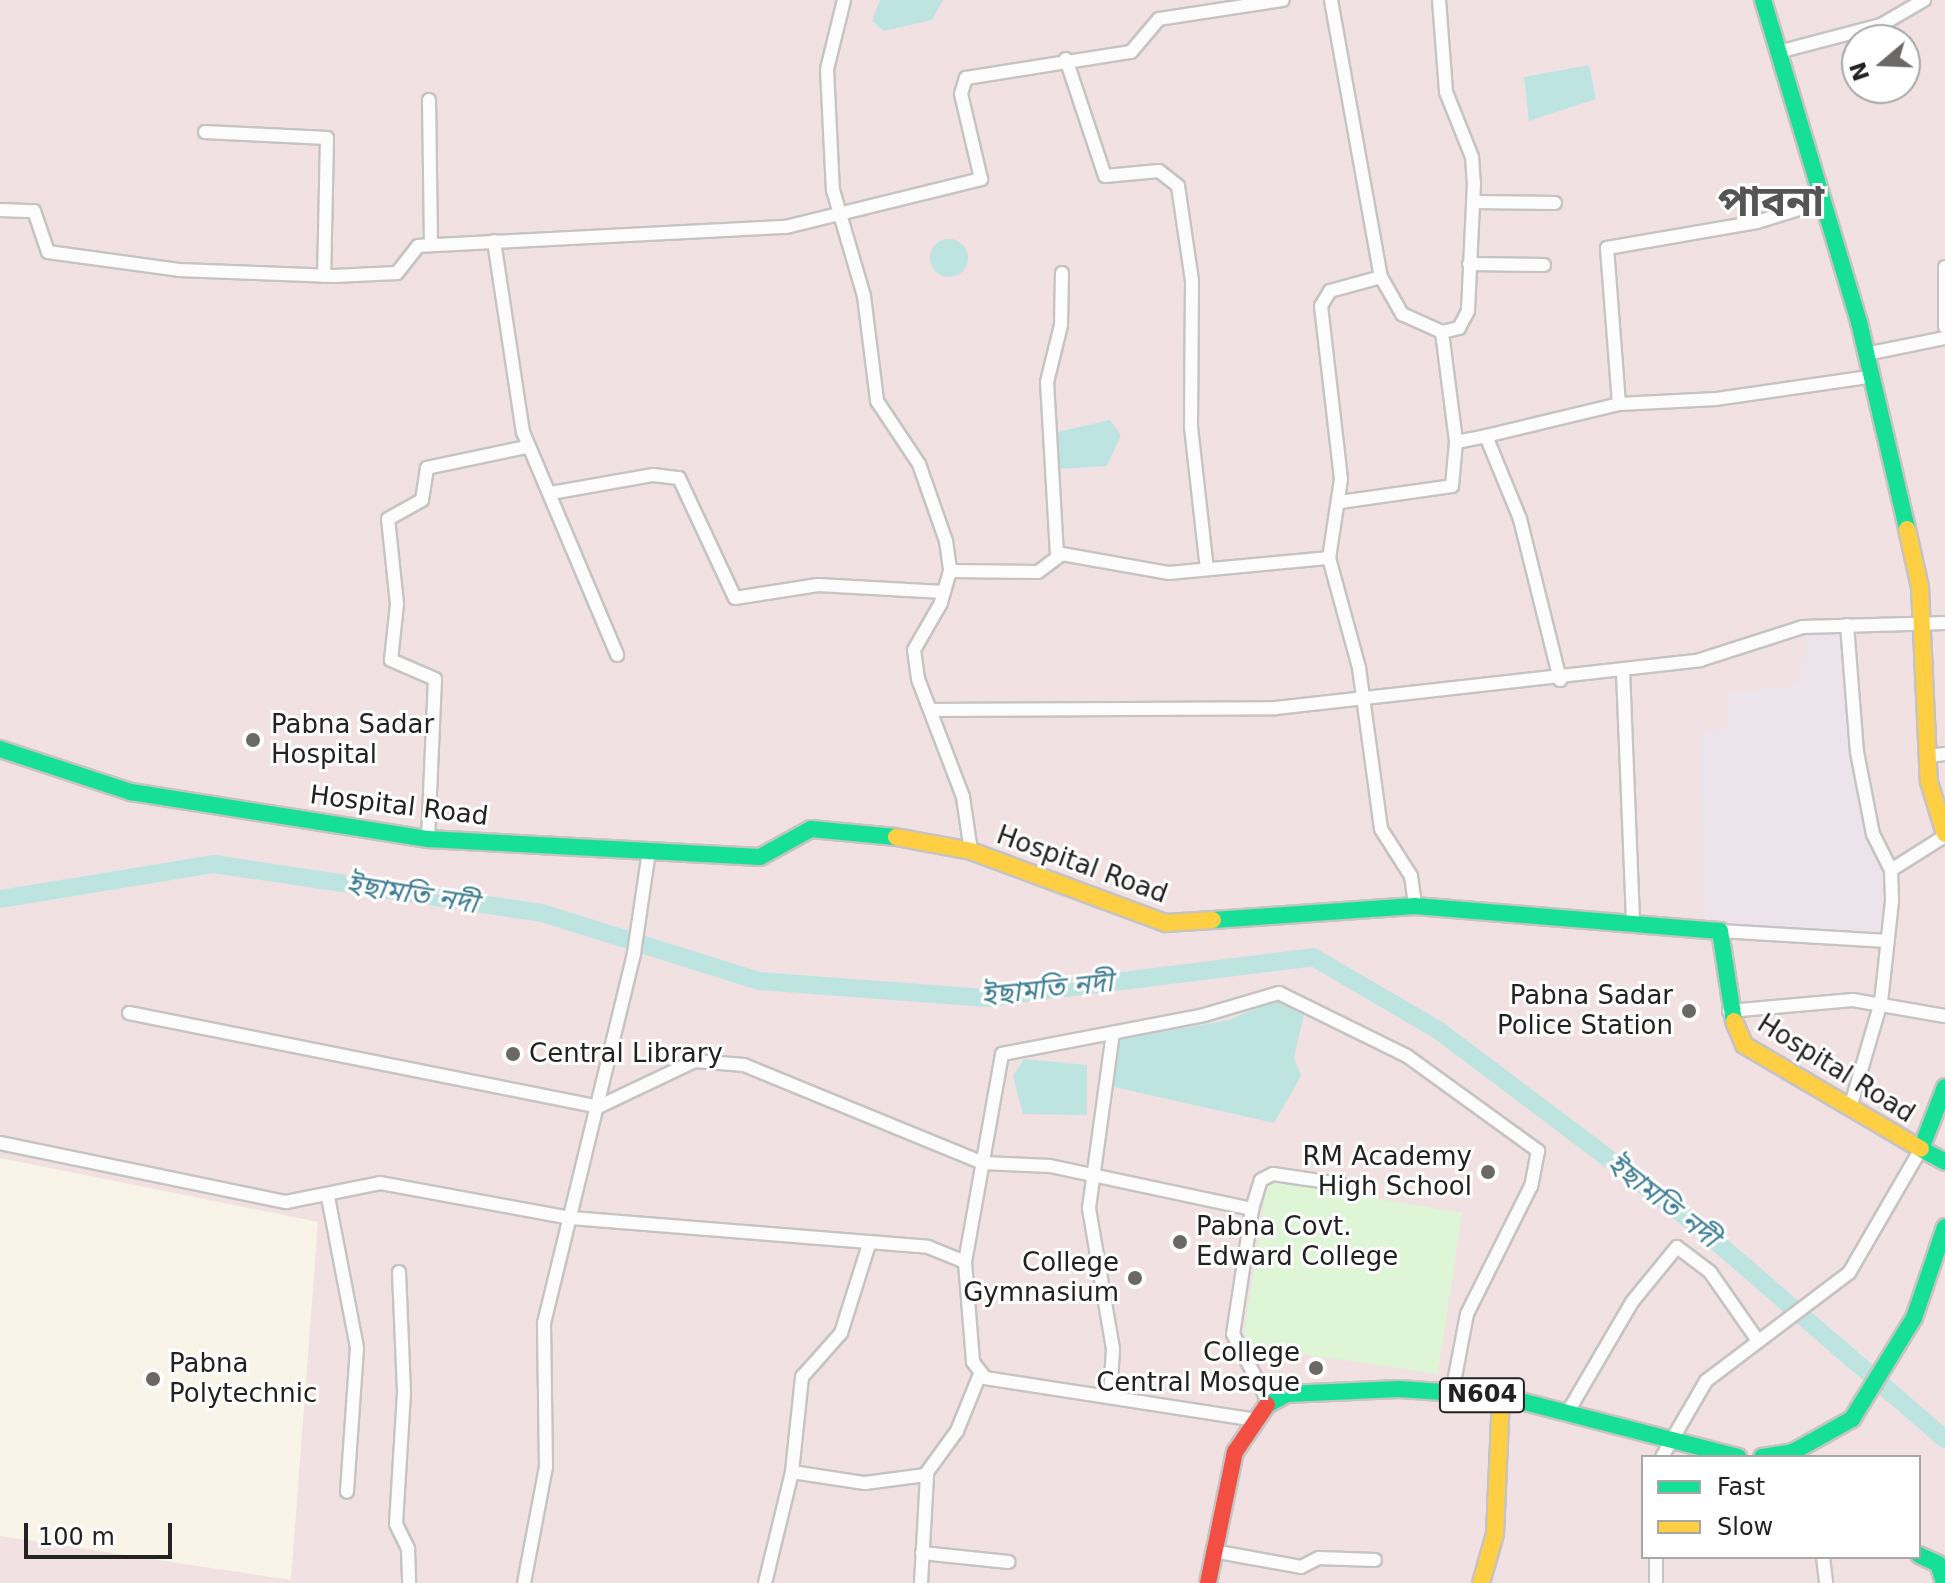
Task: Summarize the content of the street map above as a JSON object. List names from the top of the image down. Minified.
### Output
{"streets":{"main road":["Hospital Road","N604"]},"districts":["পাবনা"],"water":["ইছামতি নদী"],"places":["Pabna Sadar Hospital","Pabna Sadar Police Station","Central Library","RM Academy High School","Pabna Covt. Edward College","College Gymnasium","College Central Mosque","Pabna Polytechnic"],"legend":["Fast","Slow"],"scale_bar":"100 m","north":"left"}
